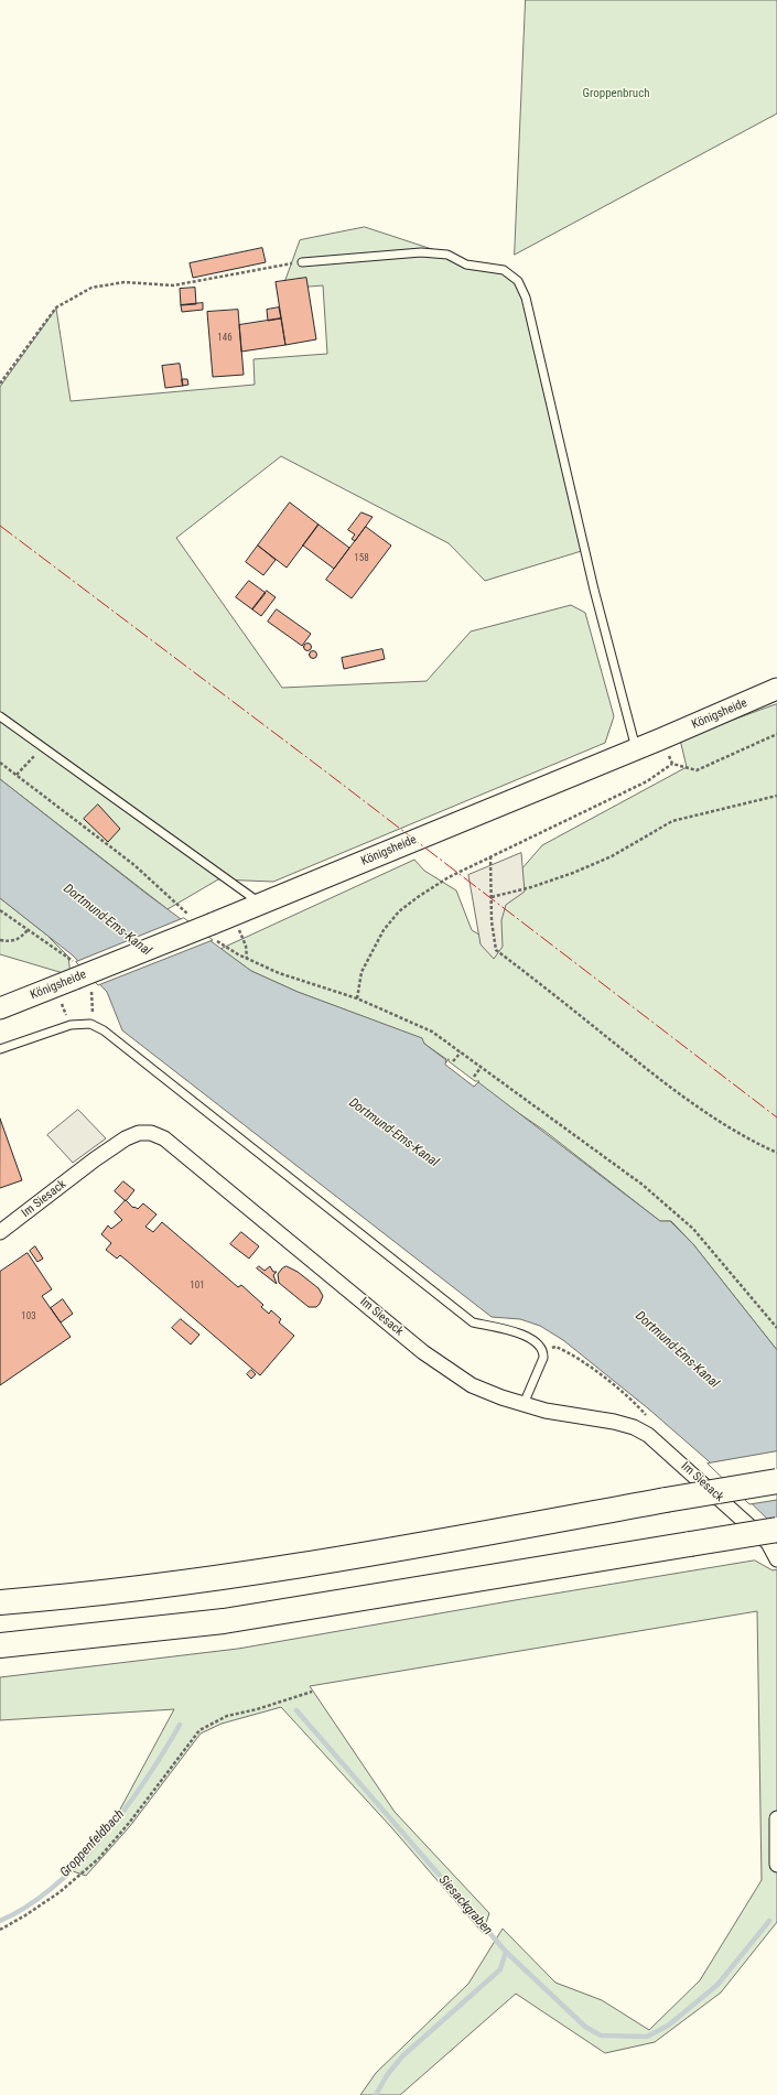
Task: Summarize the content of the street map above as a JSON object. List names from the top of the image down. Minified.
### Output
{"streets":{"main road":["Königsheide"],"street":["Im Siesack"]},"water":["Dortmund-Ems-Kanal","Groppenfeldbach","Siesackgraben"],"parks":["Groppenbruch"],"house_numbers":["146","158","101","103"]}
